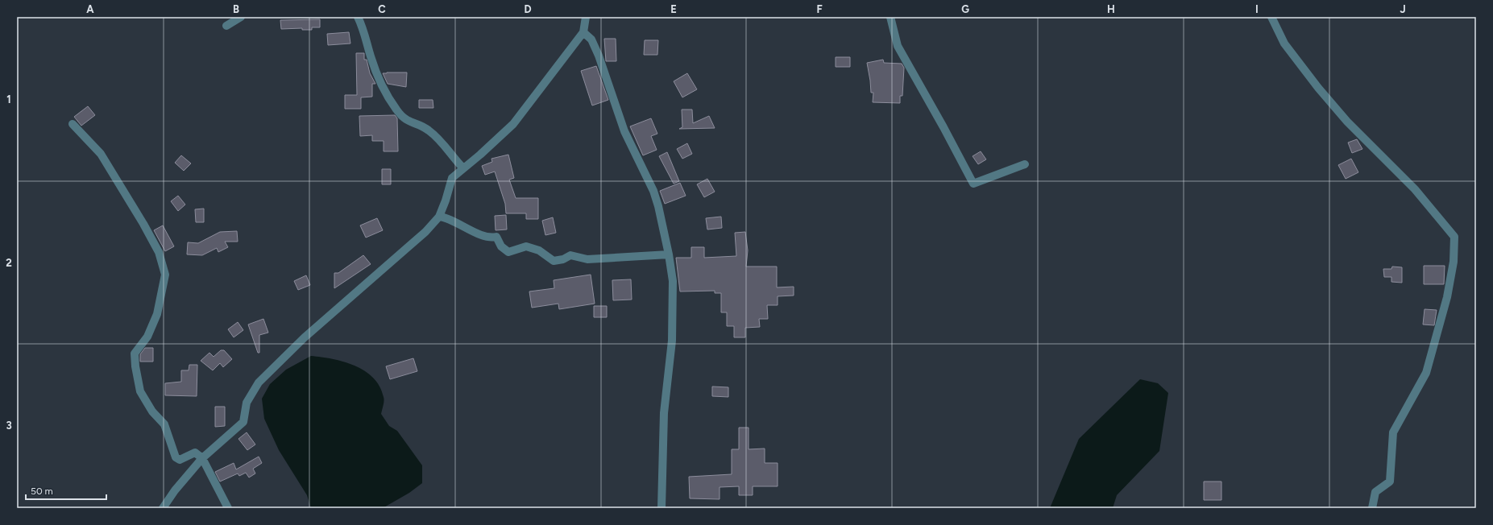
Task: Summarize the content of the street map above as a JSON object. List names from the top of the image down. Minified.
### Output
{"scale_bar":"50 m","grid":{"columns":["A","B","C","D","E","F","G","H","I","J"],"rows":["1","2","3"]}}
